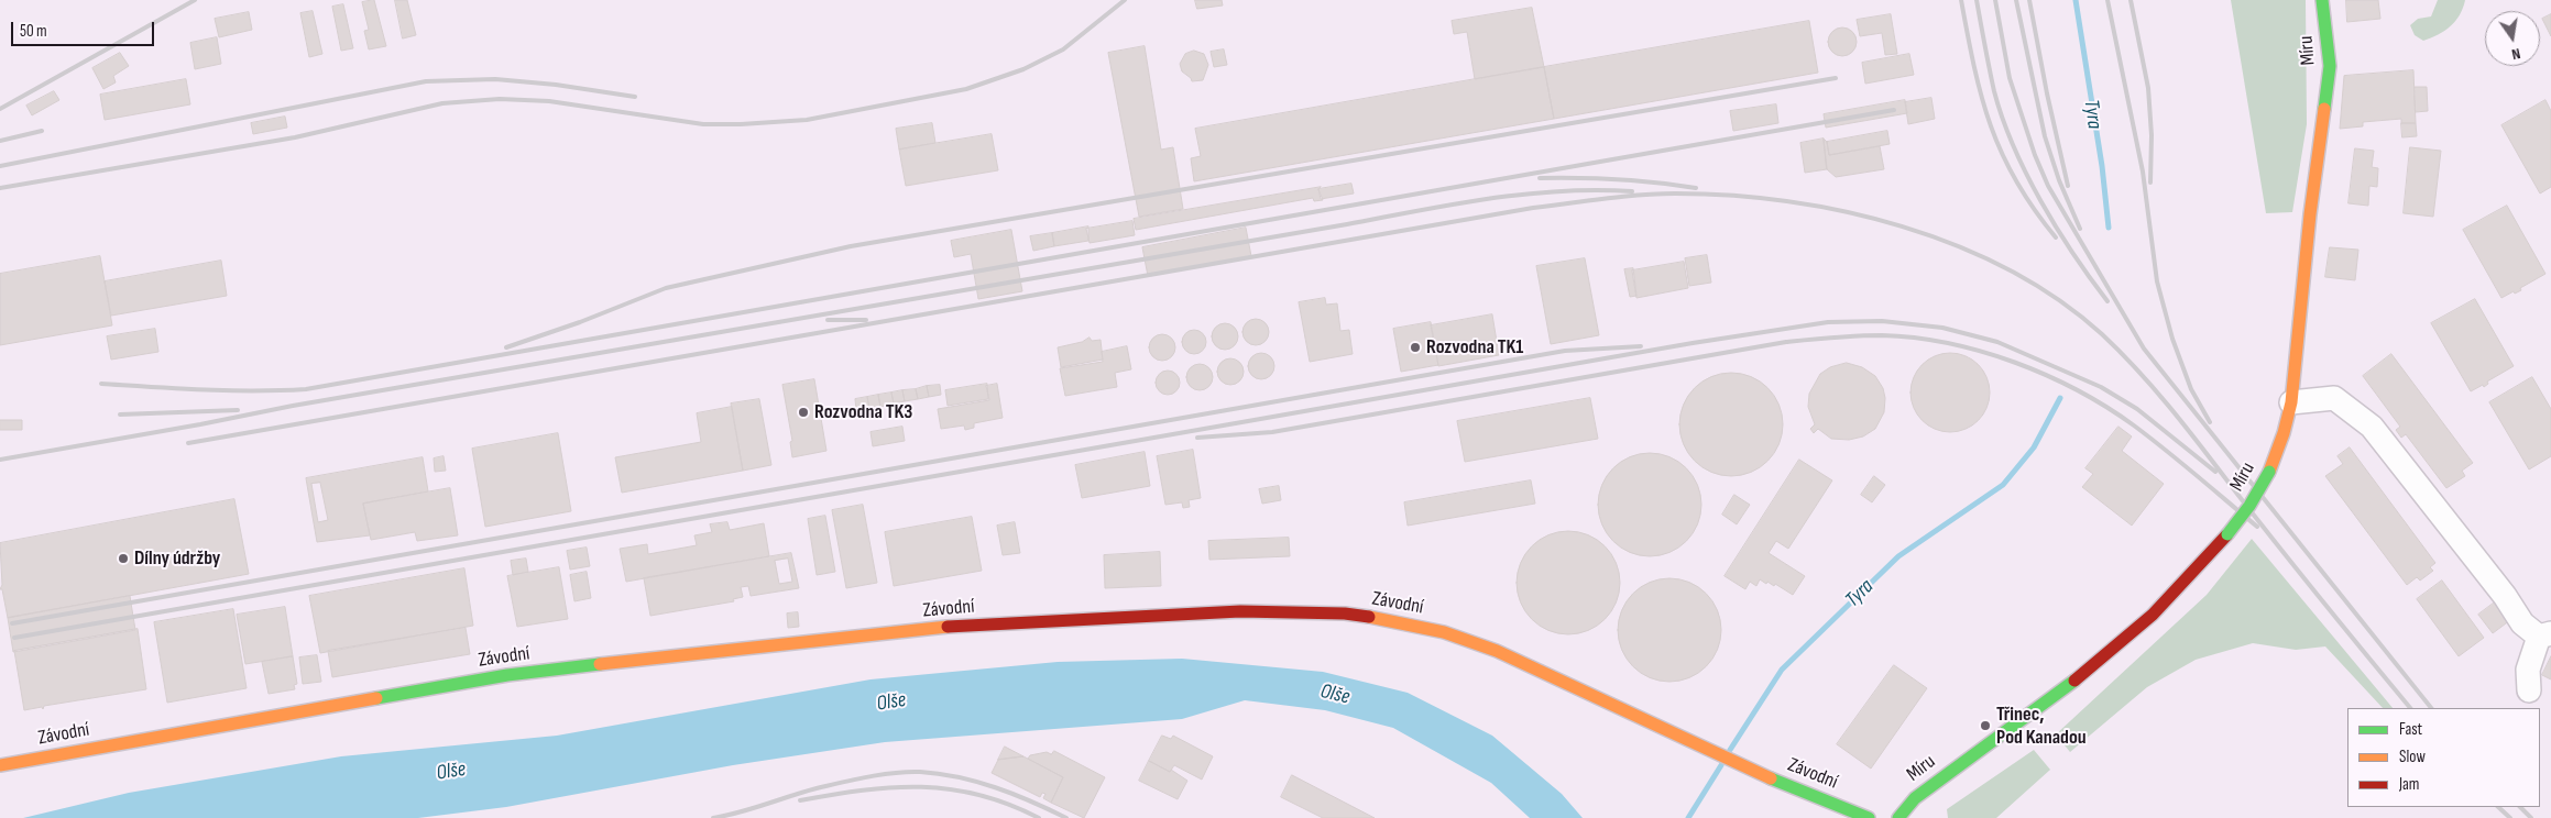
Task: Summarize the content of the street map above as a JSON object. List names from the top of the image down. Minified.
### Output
{"streets":{"street":["Míru","Závodní"]},"water":["Tyra","Olše"],"places":["Rozvodna TK1","Rozvodna TK3","Dílny údržby","Třinec, Pod Kanadou"],"legend":["Fast","Slow","Jam"],"scale_bar":"50 m","north":"bottom"}
